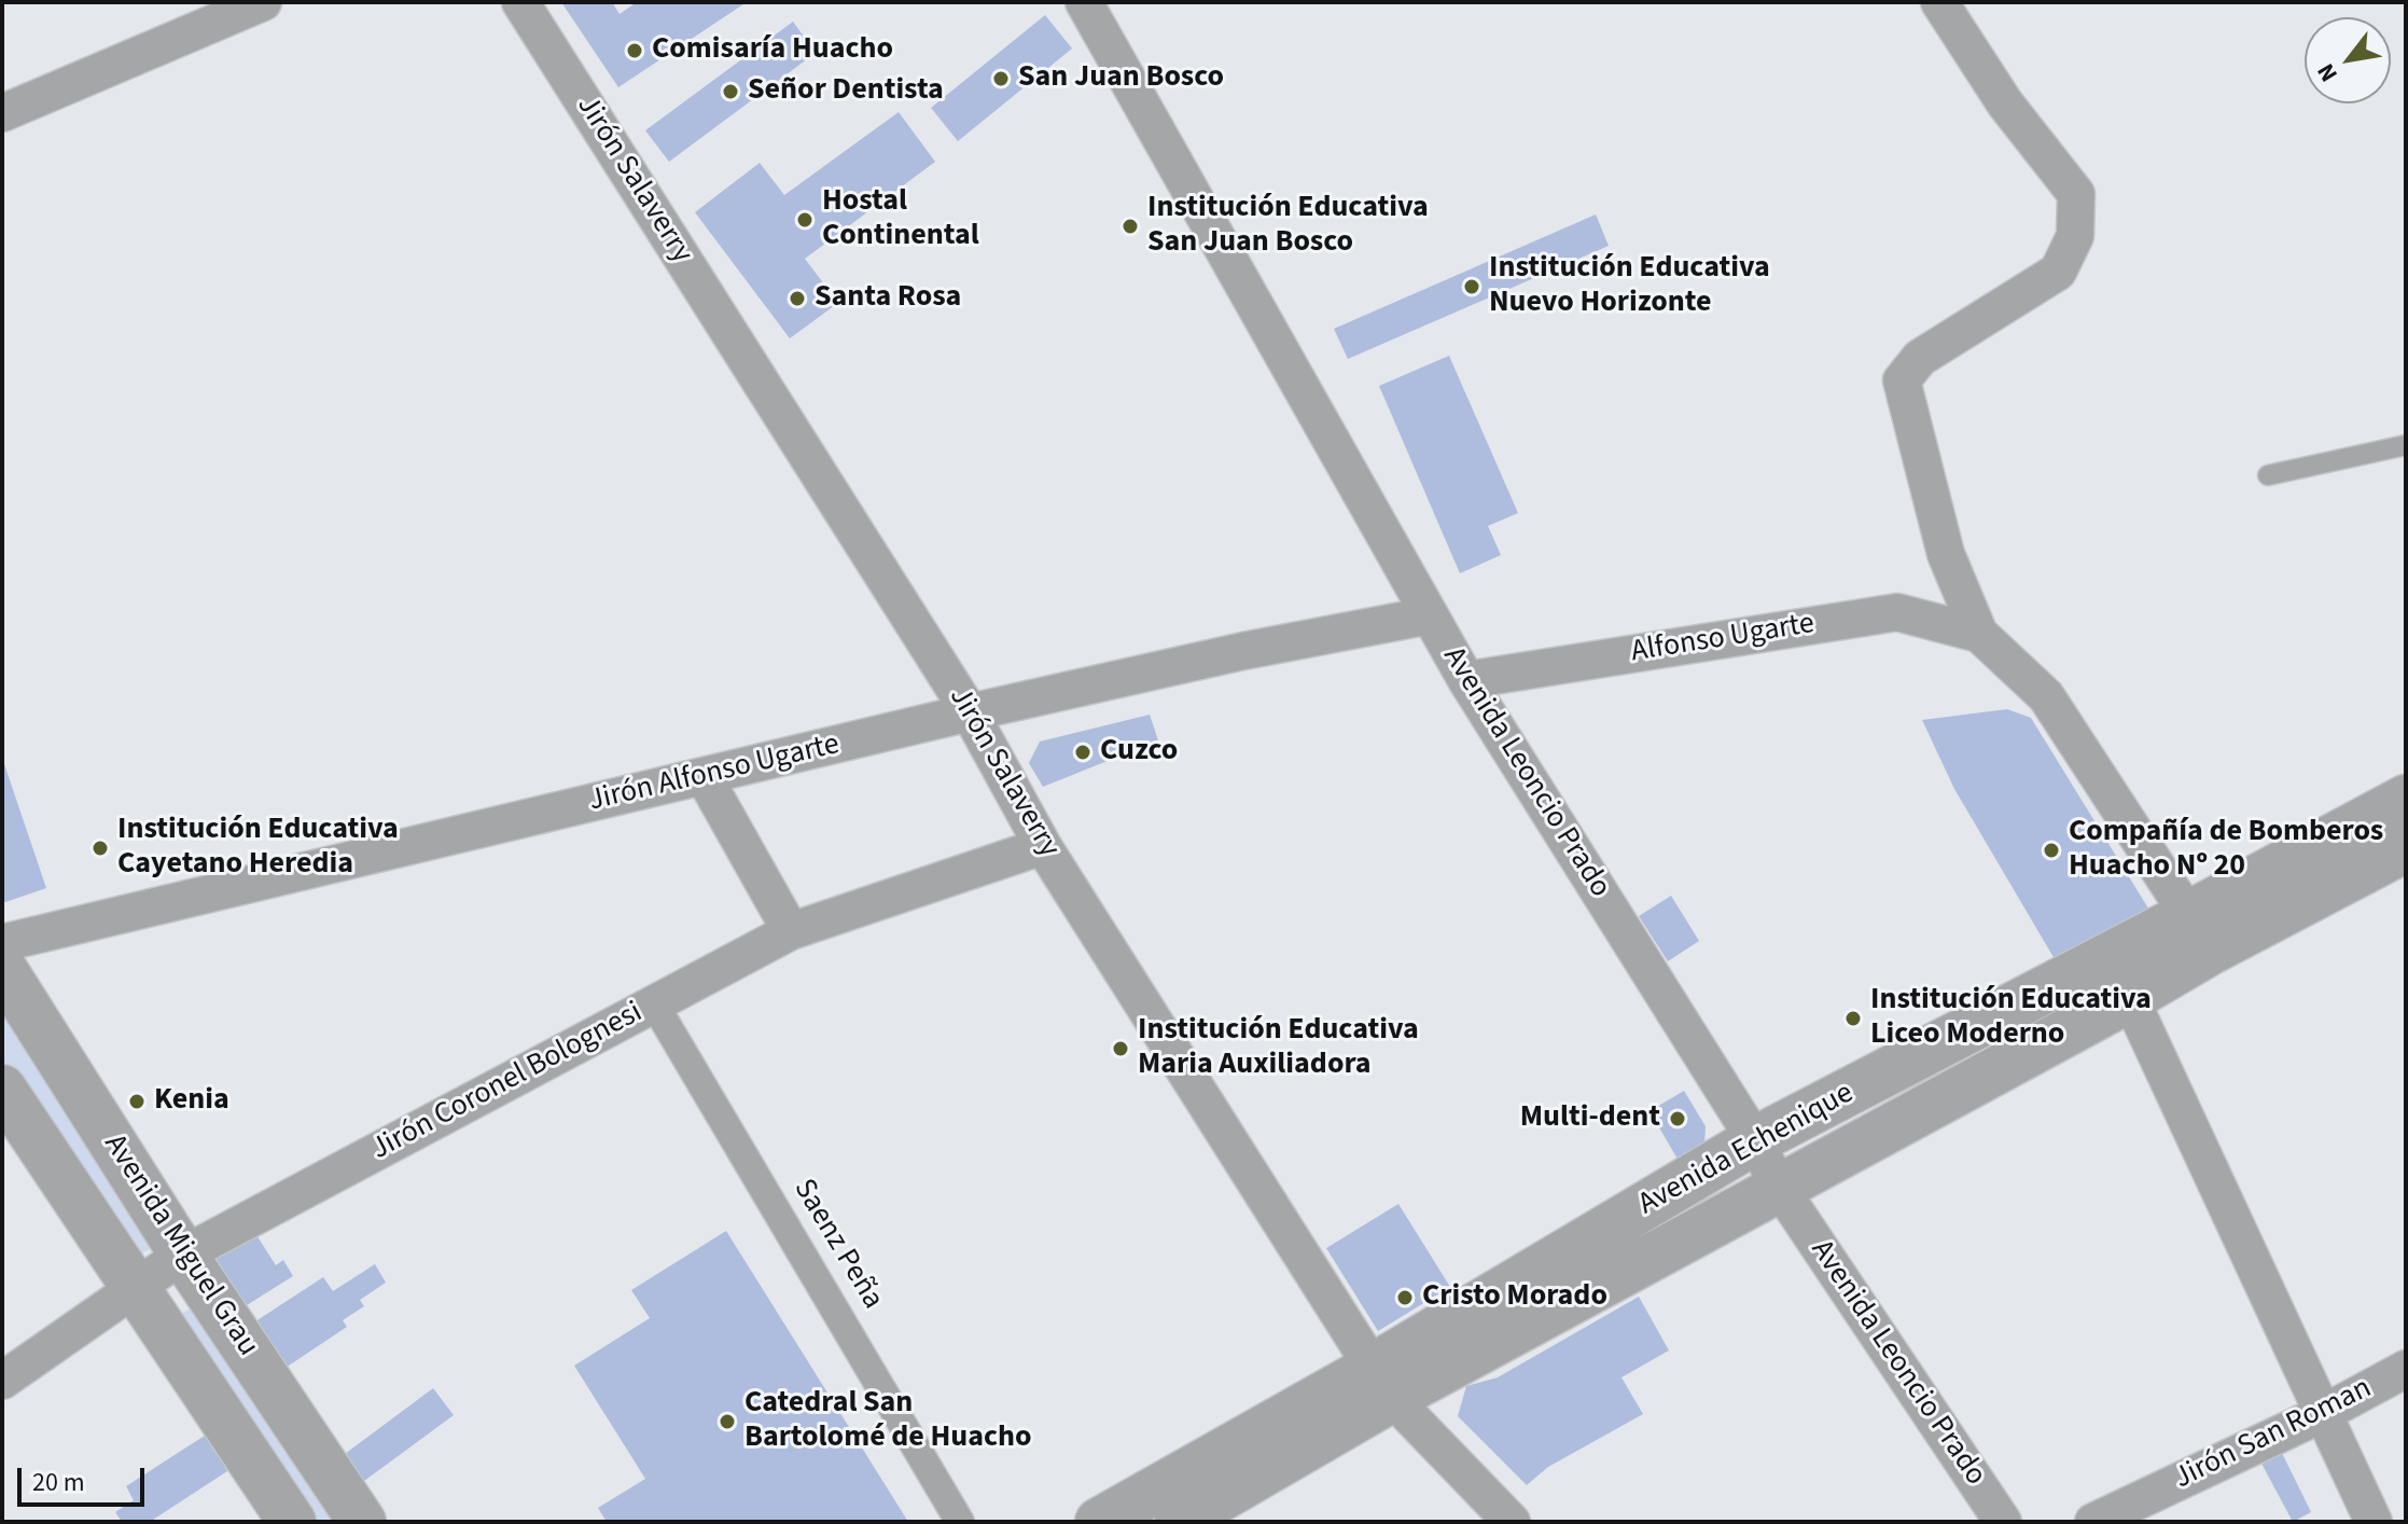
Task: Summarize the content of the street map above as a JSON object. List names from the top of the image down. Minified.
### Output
{"streets":{"street":["Jirón Salaverry","Alfonso Ugarte","Avenida Leoncio Prado","Jirón Alfonso Ugarte","Jirón Coronel Bolognesi","Avenida Echenique","Saenz Peña","Avenida Miguel Grau","Jirón San Roman"]},"crossings":[["Jirón Salaverry","Jirón Alfonso Ugarte"],["Jirón Salaverry","Jirón Coronel Bolognesi"],["Jirón Salaverry","Avenida Echenique"],["Alfonso Ugarte","Avenida Leoncio Prado"],["Avenida Leoncio Prado","Jirón Alfonso Ugarte"],["Avenida Leoncio Prado","Avenida Echenique"],["Jirón Coronel Bolognesi","Saenz Peña"],["Jirón Coronel Bolognesi","Avenida Miguel Grau"]],"places":["Comisaría Huacho","San Juan Bosco","Señor Dentista","Hostal Continental","Institución Educativa San Juan Bosco","Institución Educativa Nuevo Horizonte","Santa Rosa","Cuzco","Institución Educativa Cayetano Heredia","Compañía de Bomberos Huacho Nº 20","Institución Educativa Liceo Moderno","Institución Educativa Maria Auxiliadora","Kenia","Multi-dent","Cristo Morado","Catedral San Bartolomé de Huacho"],"scale_bar":"20 m","north":"bottom left"}
